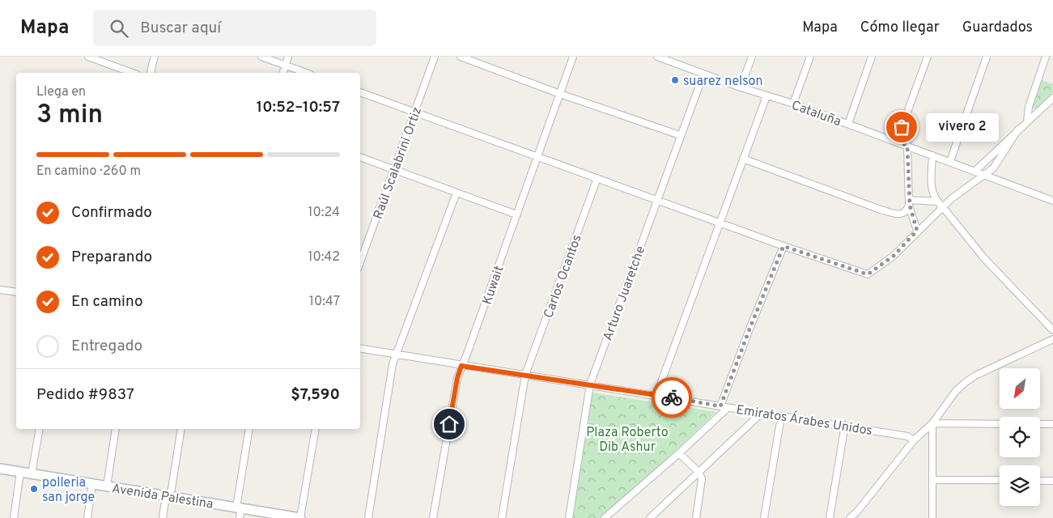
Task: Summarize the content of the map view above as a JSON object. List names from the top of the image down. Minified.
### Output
{"streets":{"street":["Cataluña","Raúl Scalabrini Ortiz","Carlos Ocantos","Kuwait","Arturo Juaretche","Emiratos Árabes Unidos","Avenida Palestina"]},"crossings":[["Cataluña","Arturo Juaretche"],["Carlos Ocantos","Emiratos Árabes Unidos"],["Kuwait","Emiratos Árabes Unidos"],["Arturo Juaretche","Emiratos Árabes Unidos"]],"parks":["Plaza Roberto Dib Ashur"],"places":["suarez nelson","vivero 2","polleria san jorge"],"north":"bottom left","page":{"header":"Mapa","search":"Buscar aquí","nav":["Mapa","Cómo llegar","Guardados"],"heading":["3 min","Llega en","10:52–10:57"],"panel":["Pedido #9837","$7,590"],"bubble":"vivero 2","bar":"En camino · 260 m","list":[["Confirmado","10:24"],["Preparando","10:42"],["En camino","10:47"],"Entregado"]}}
